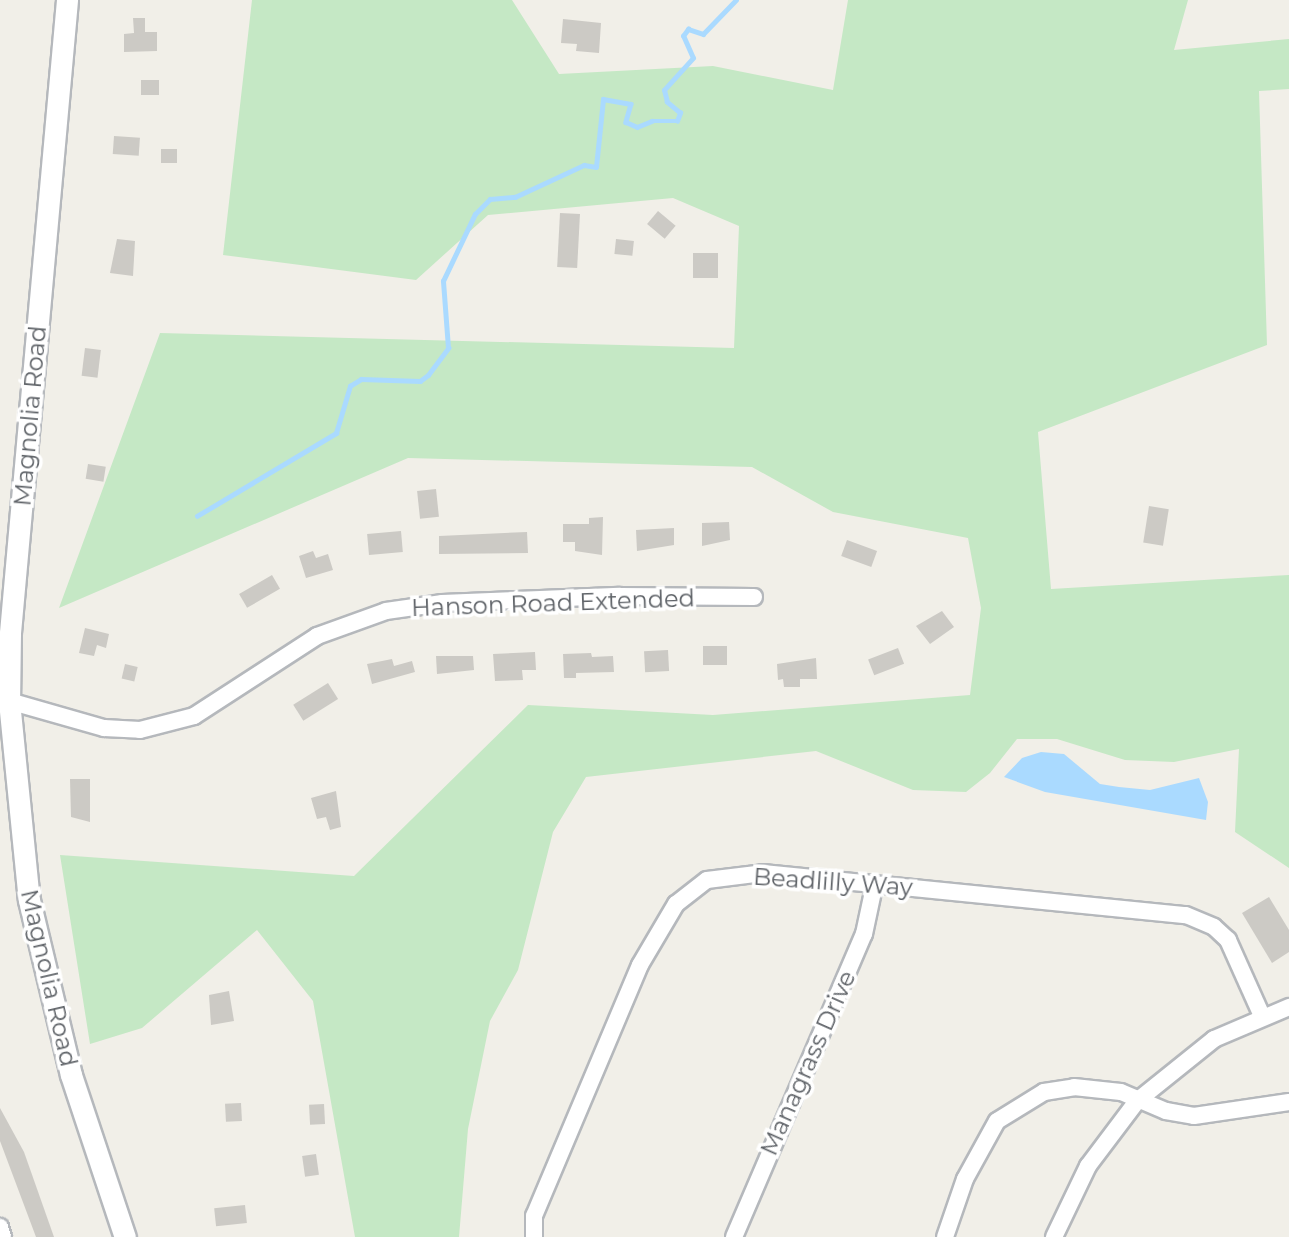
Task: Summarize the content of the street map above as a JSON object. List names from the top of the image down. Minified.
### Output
{"streets":{"main road":["Magnolia Road"],"street":["Hanson Road Extended","Beadlilly Way","Managrass Drive"]},"crossings":[["Magnolia Road","Hanson Road Extended"],["Beadlilly Way","Managrass Drive"]]}
